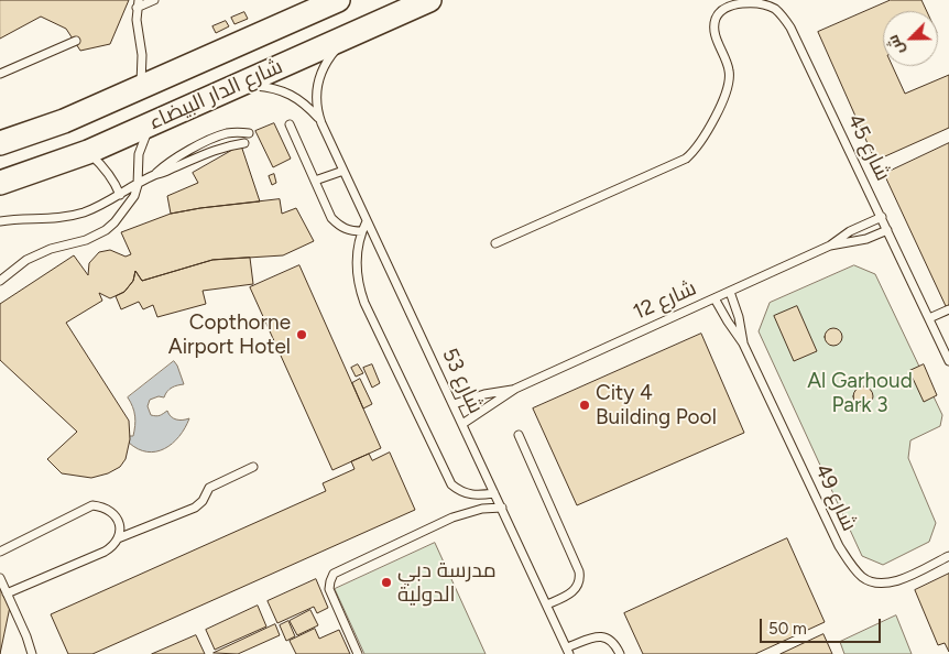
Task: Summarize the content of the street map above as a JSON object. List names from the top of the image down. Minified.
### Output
{"streets":{"main road":["شارع الدار البيضاء"],"lane":["شارع 45","شارع 12","شارع 53","شارع 49"]},"crossings":[["شارع الدار البيضاء","شارع 53"],["شارع 45","شارع 12"],["شارع 12","شارع 53"]],"parks":["Al Garhoud Park 3"],"places":["Copthorne Airport Hotel","City 4 Building Pool","مدرسة دبي الدولية"],"scale_bar":"50 m","north":"bottom left"}
